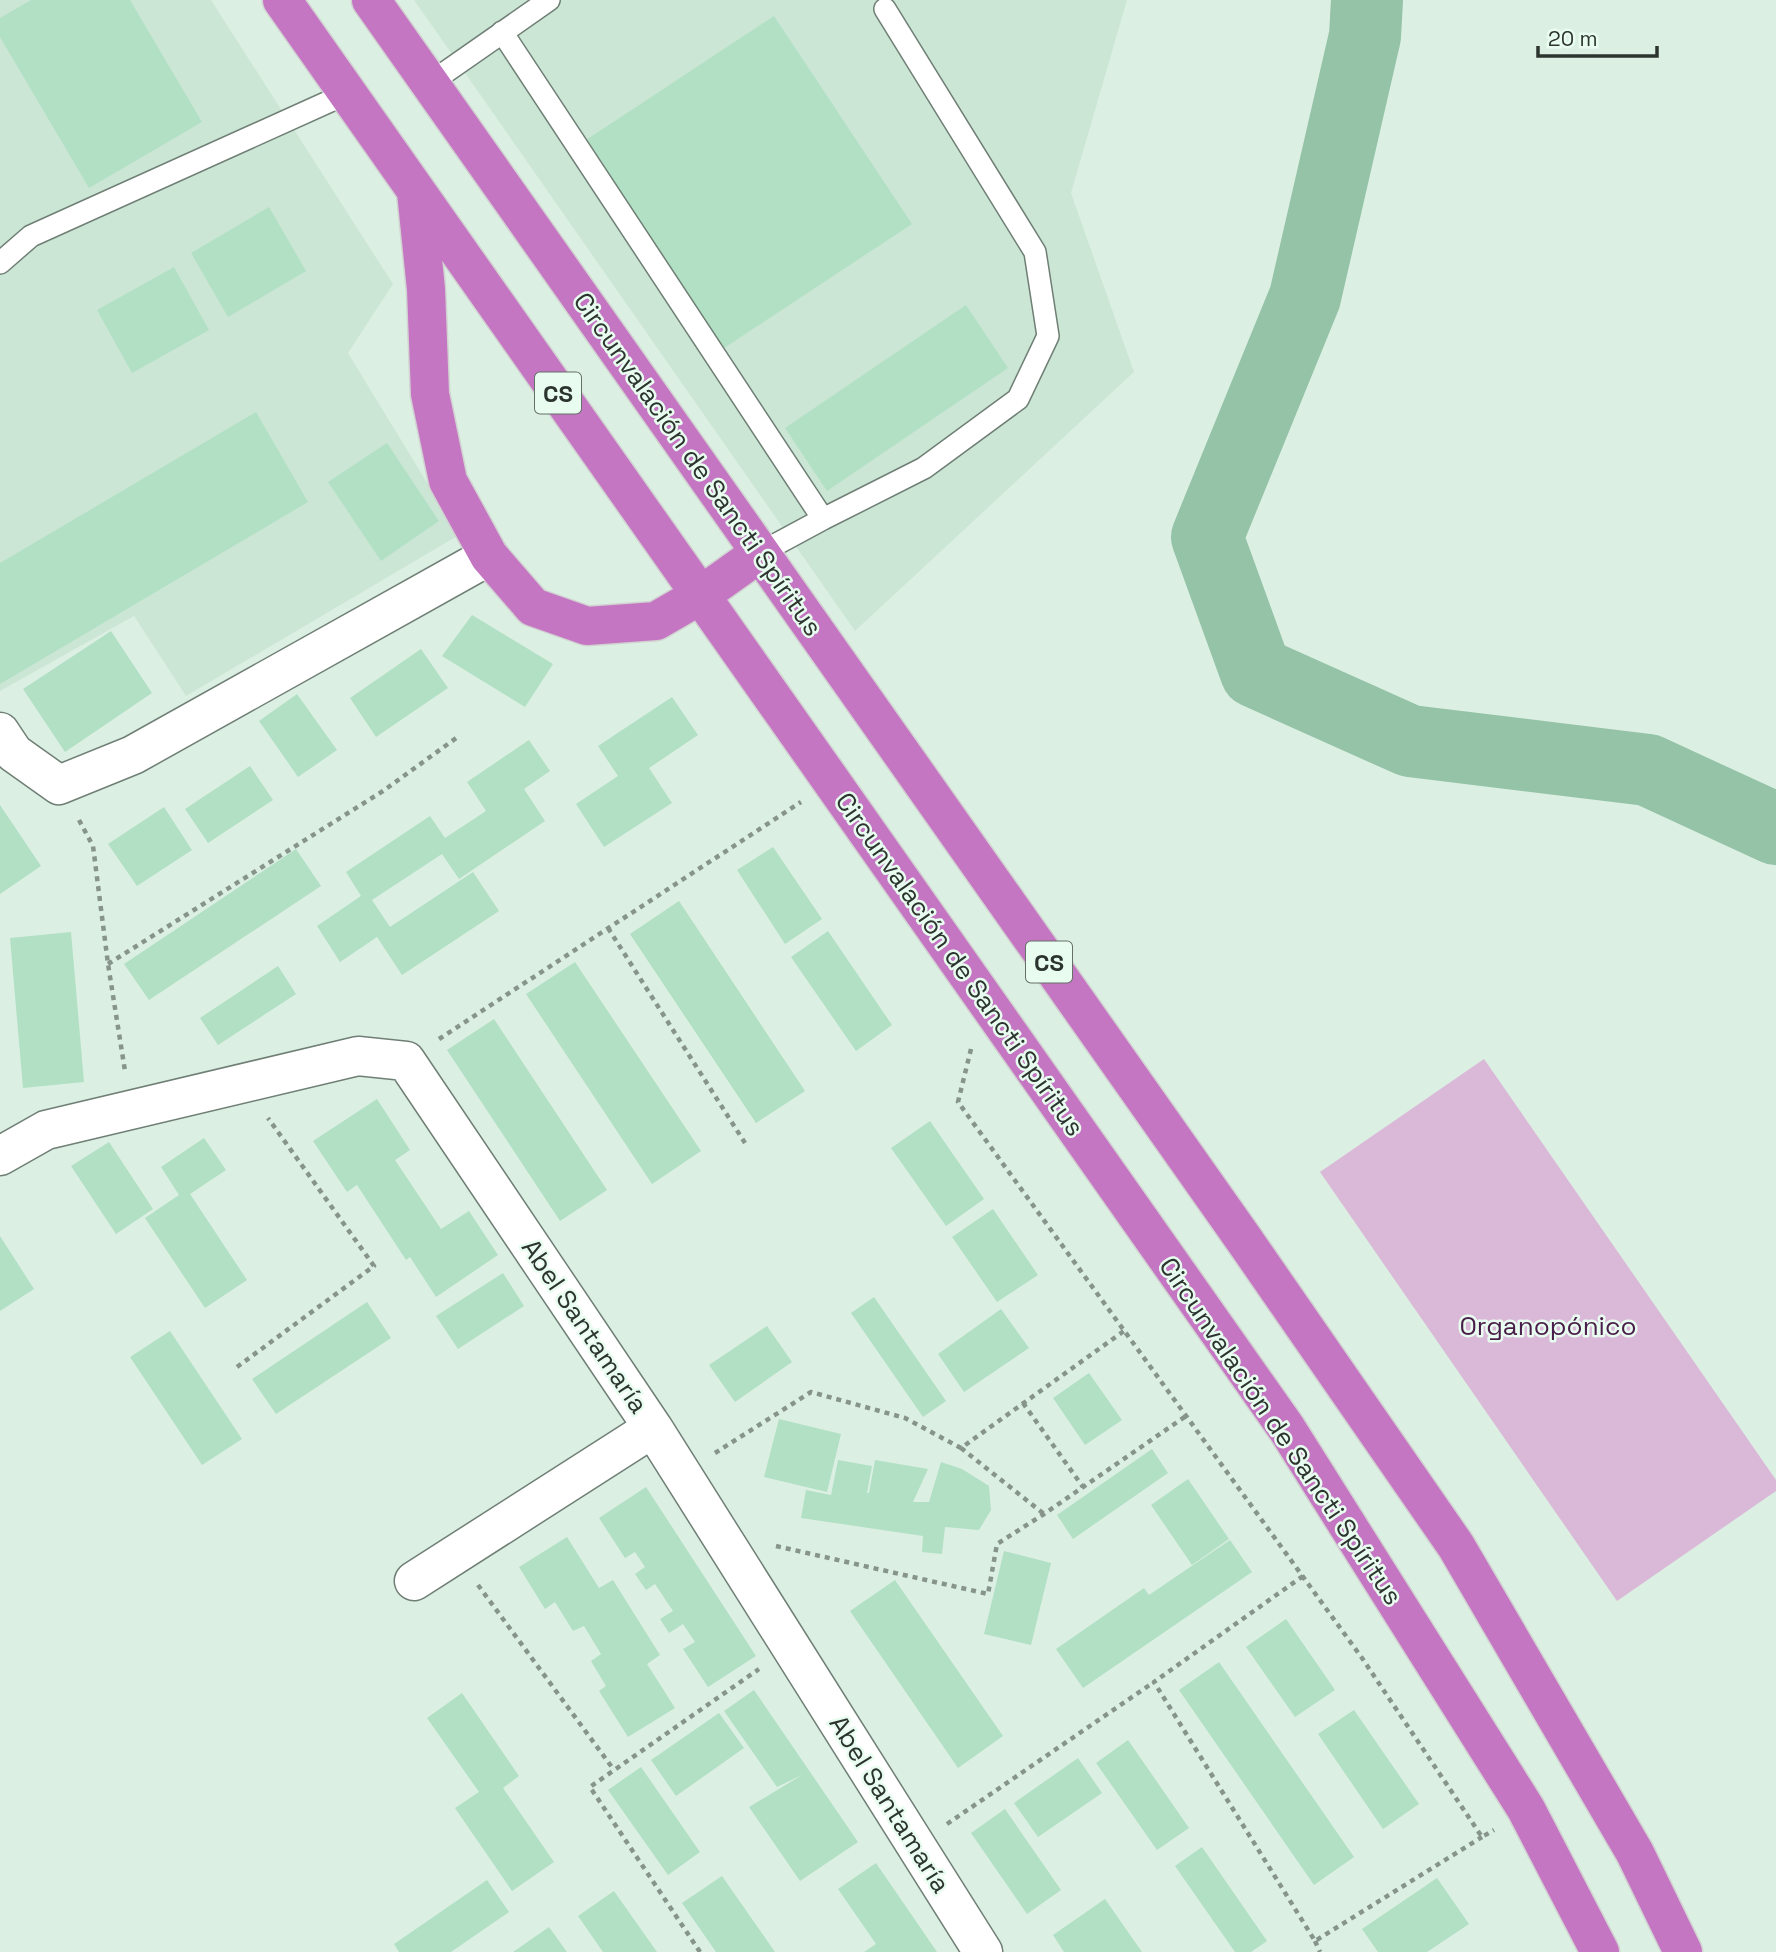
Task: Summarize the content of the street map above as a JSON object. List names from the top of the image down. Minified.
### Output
{"streets":{"highway":["CS","Circunvalación de Sancti Spíritus"],"street":["Abel Santamaría"]},"parks":["Organopónico"],"scale_bar":"20 m"}
